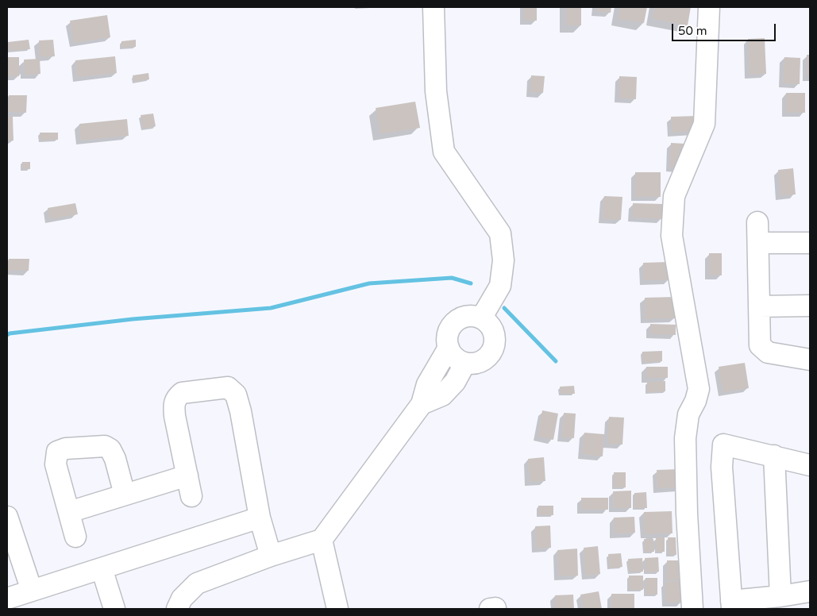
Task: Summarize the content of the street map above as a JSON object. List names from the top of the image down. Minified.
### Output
{"scale_bar":"50 m"}
